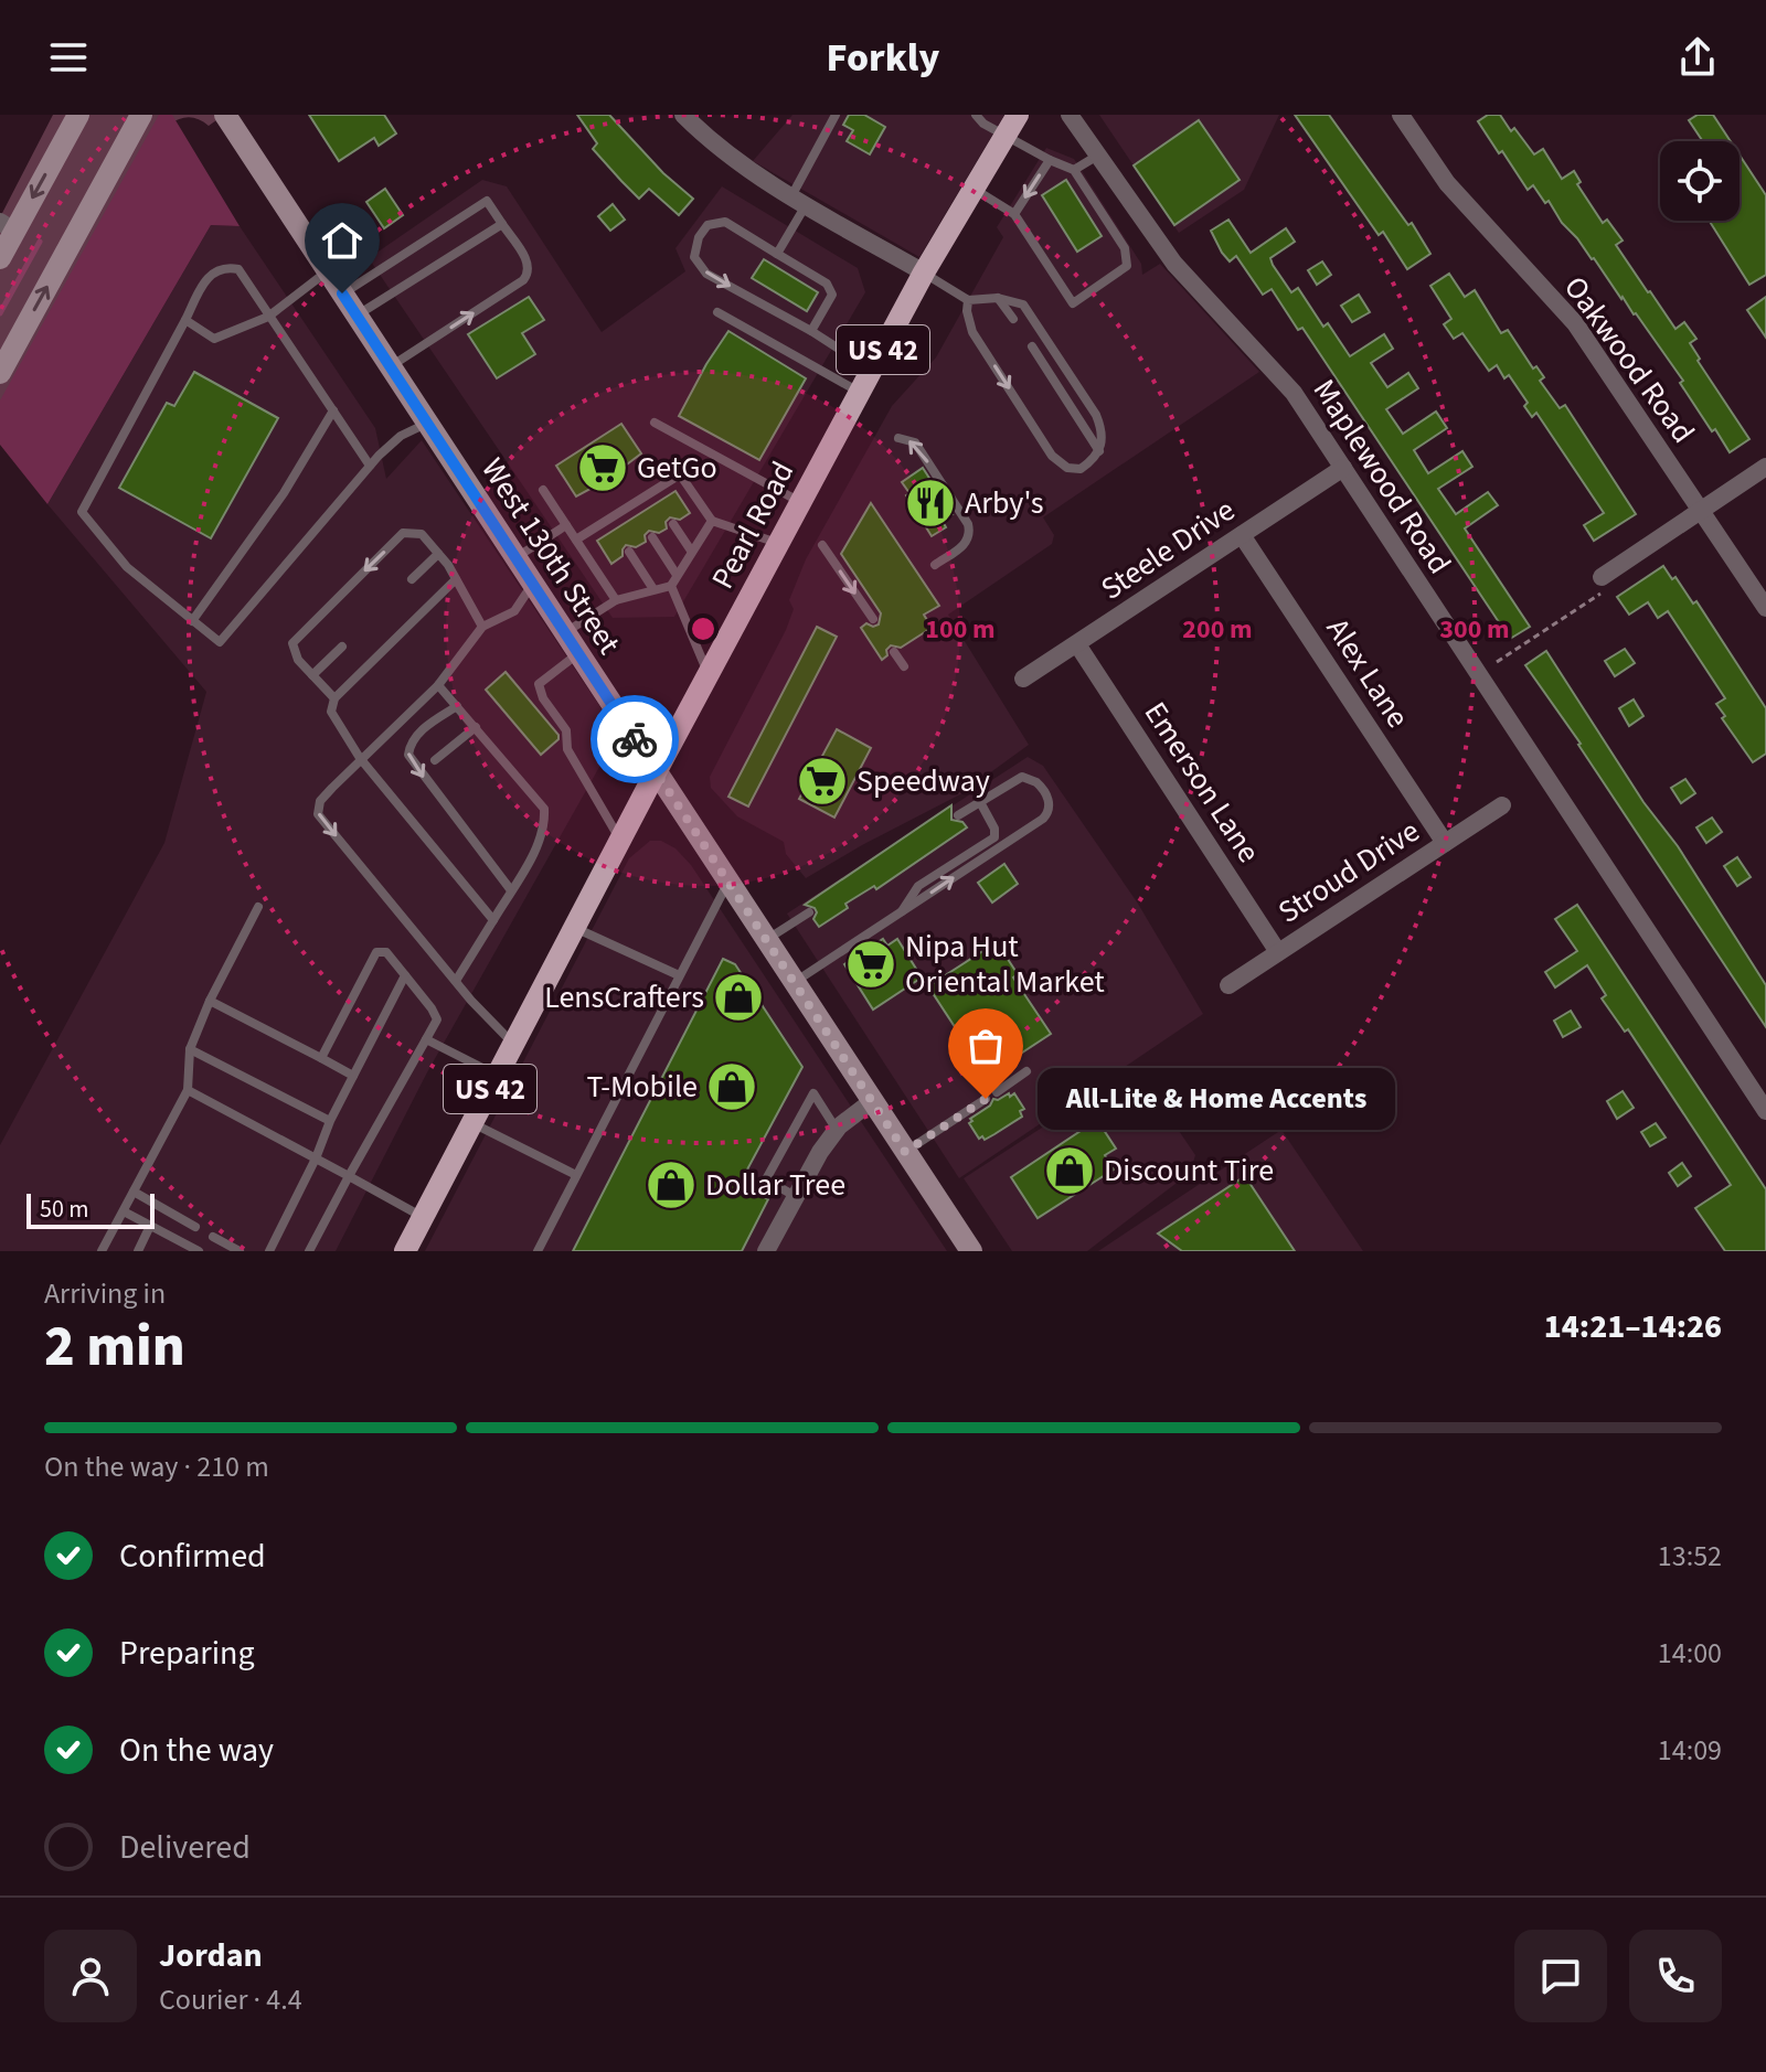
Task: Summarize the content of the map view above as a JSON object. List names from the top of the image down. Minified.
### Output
{"streets":{"main road":["US 42","Pearl Road","West 130th Street"],"street":["Oakwood Road","Maplewood Road","Steele Drive","Alex Lane","Emerson Lane","Stroud Drive"]},"crossings":[["Maplewood Road","Steele Drive"],["Pearl Road","West 130th Street"],["Steele Drive","Alex Lane"],["Steele Drive","Emerson Lane"],["Alex Lane","Stroud Drive"],["Emerson Lane","Stroud Drive"]],"places":{"supermarket":["GetGo","Speedway","Nipa Hut Oriental Market"],"restaurant":["Arby's"],"shop":["LensCrafters","T-Mobile","Discount Tire","Dollar Tree"],"other":["All-Lite & Home Accents"]},"scale_bar":"50 m","page":{"header":"Forkly","bubble":"All-Lite & Home Accents","scale":"50 m","heading":["2 min","Arriving in","14:21–14:26"],"panel":["Jordan","Courier · 4.4"],"bar":"On the way · 210 m","list":[["Confirmed","13:52"],["Preparing","14:00"],["On the way","14:09"],"Delivered"]},"rings":["100 m","200 m","300 m"]}
